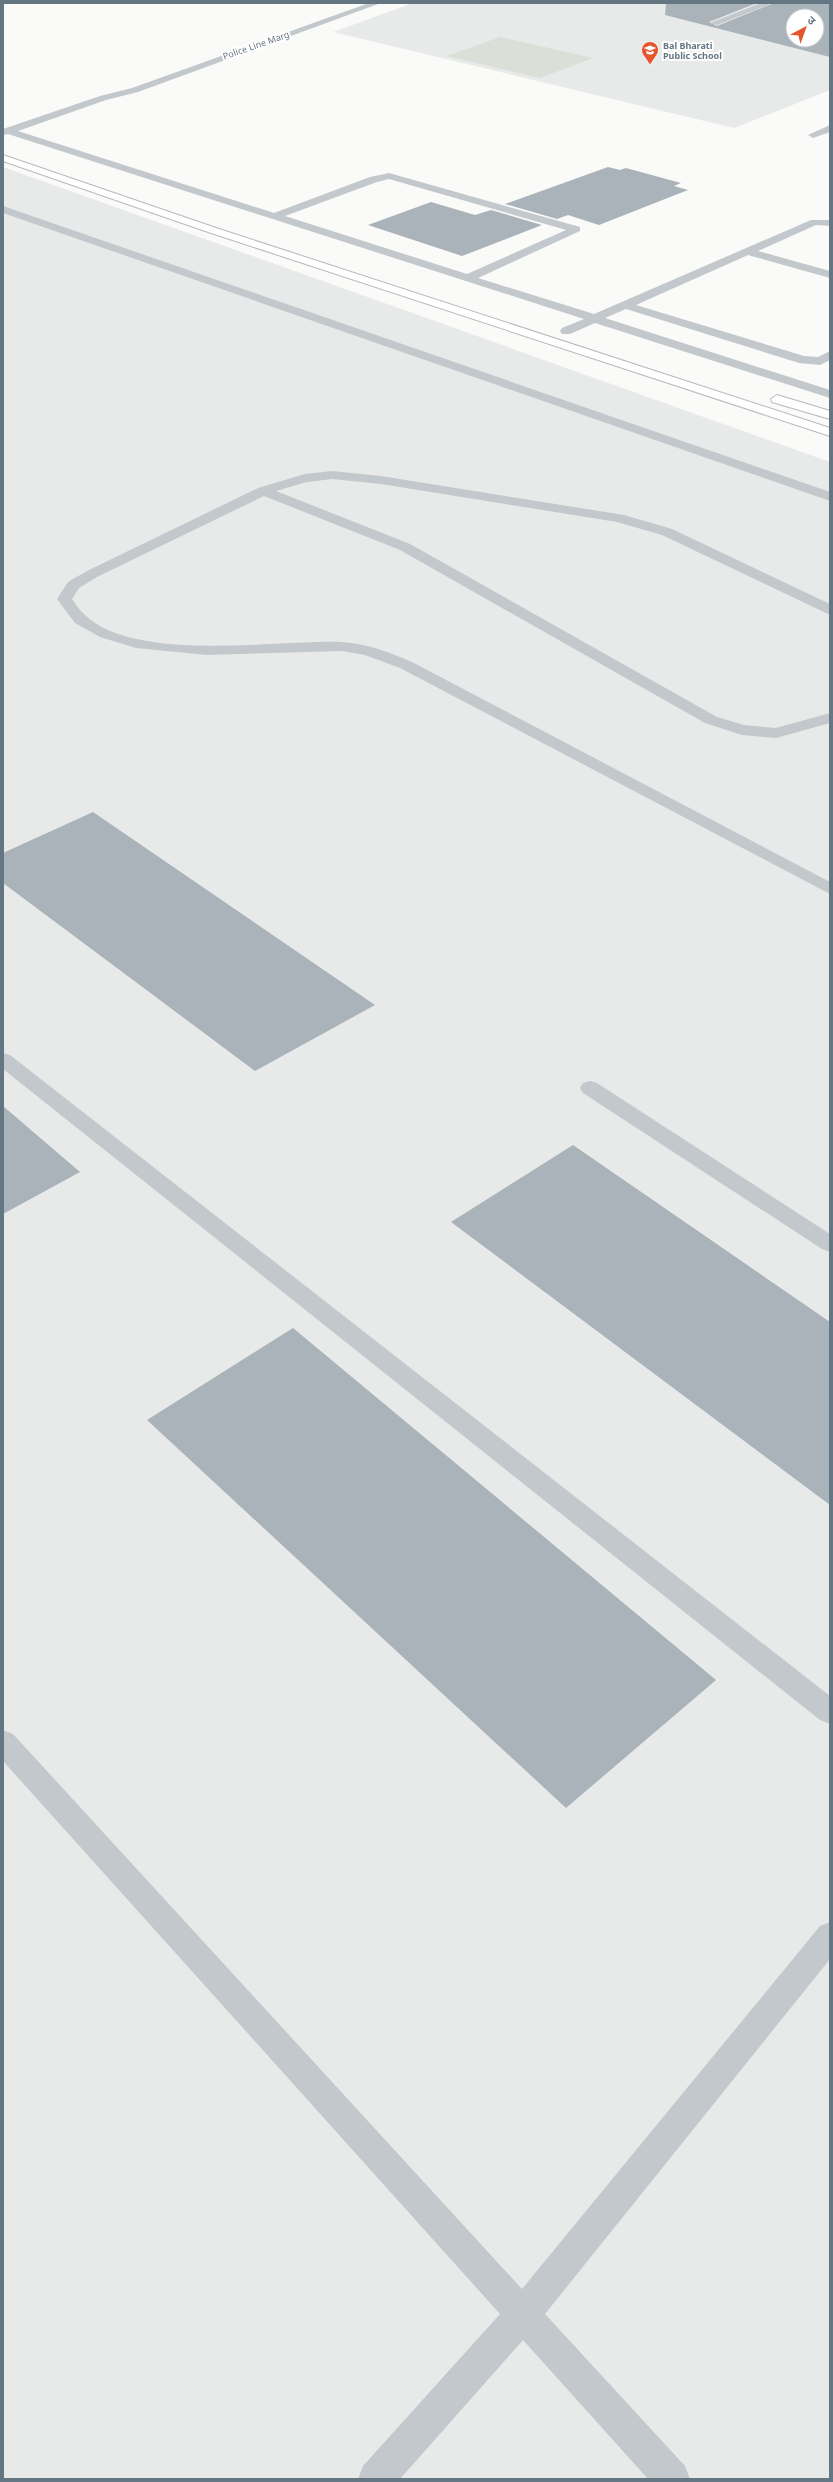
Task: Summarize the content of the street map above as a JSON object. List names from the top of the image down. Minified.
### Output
{"streets":{"street":["Police Line Marg"]},"places":{"school or university":["Bal Bharati Public School"]},"north":"top right"}
